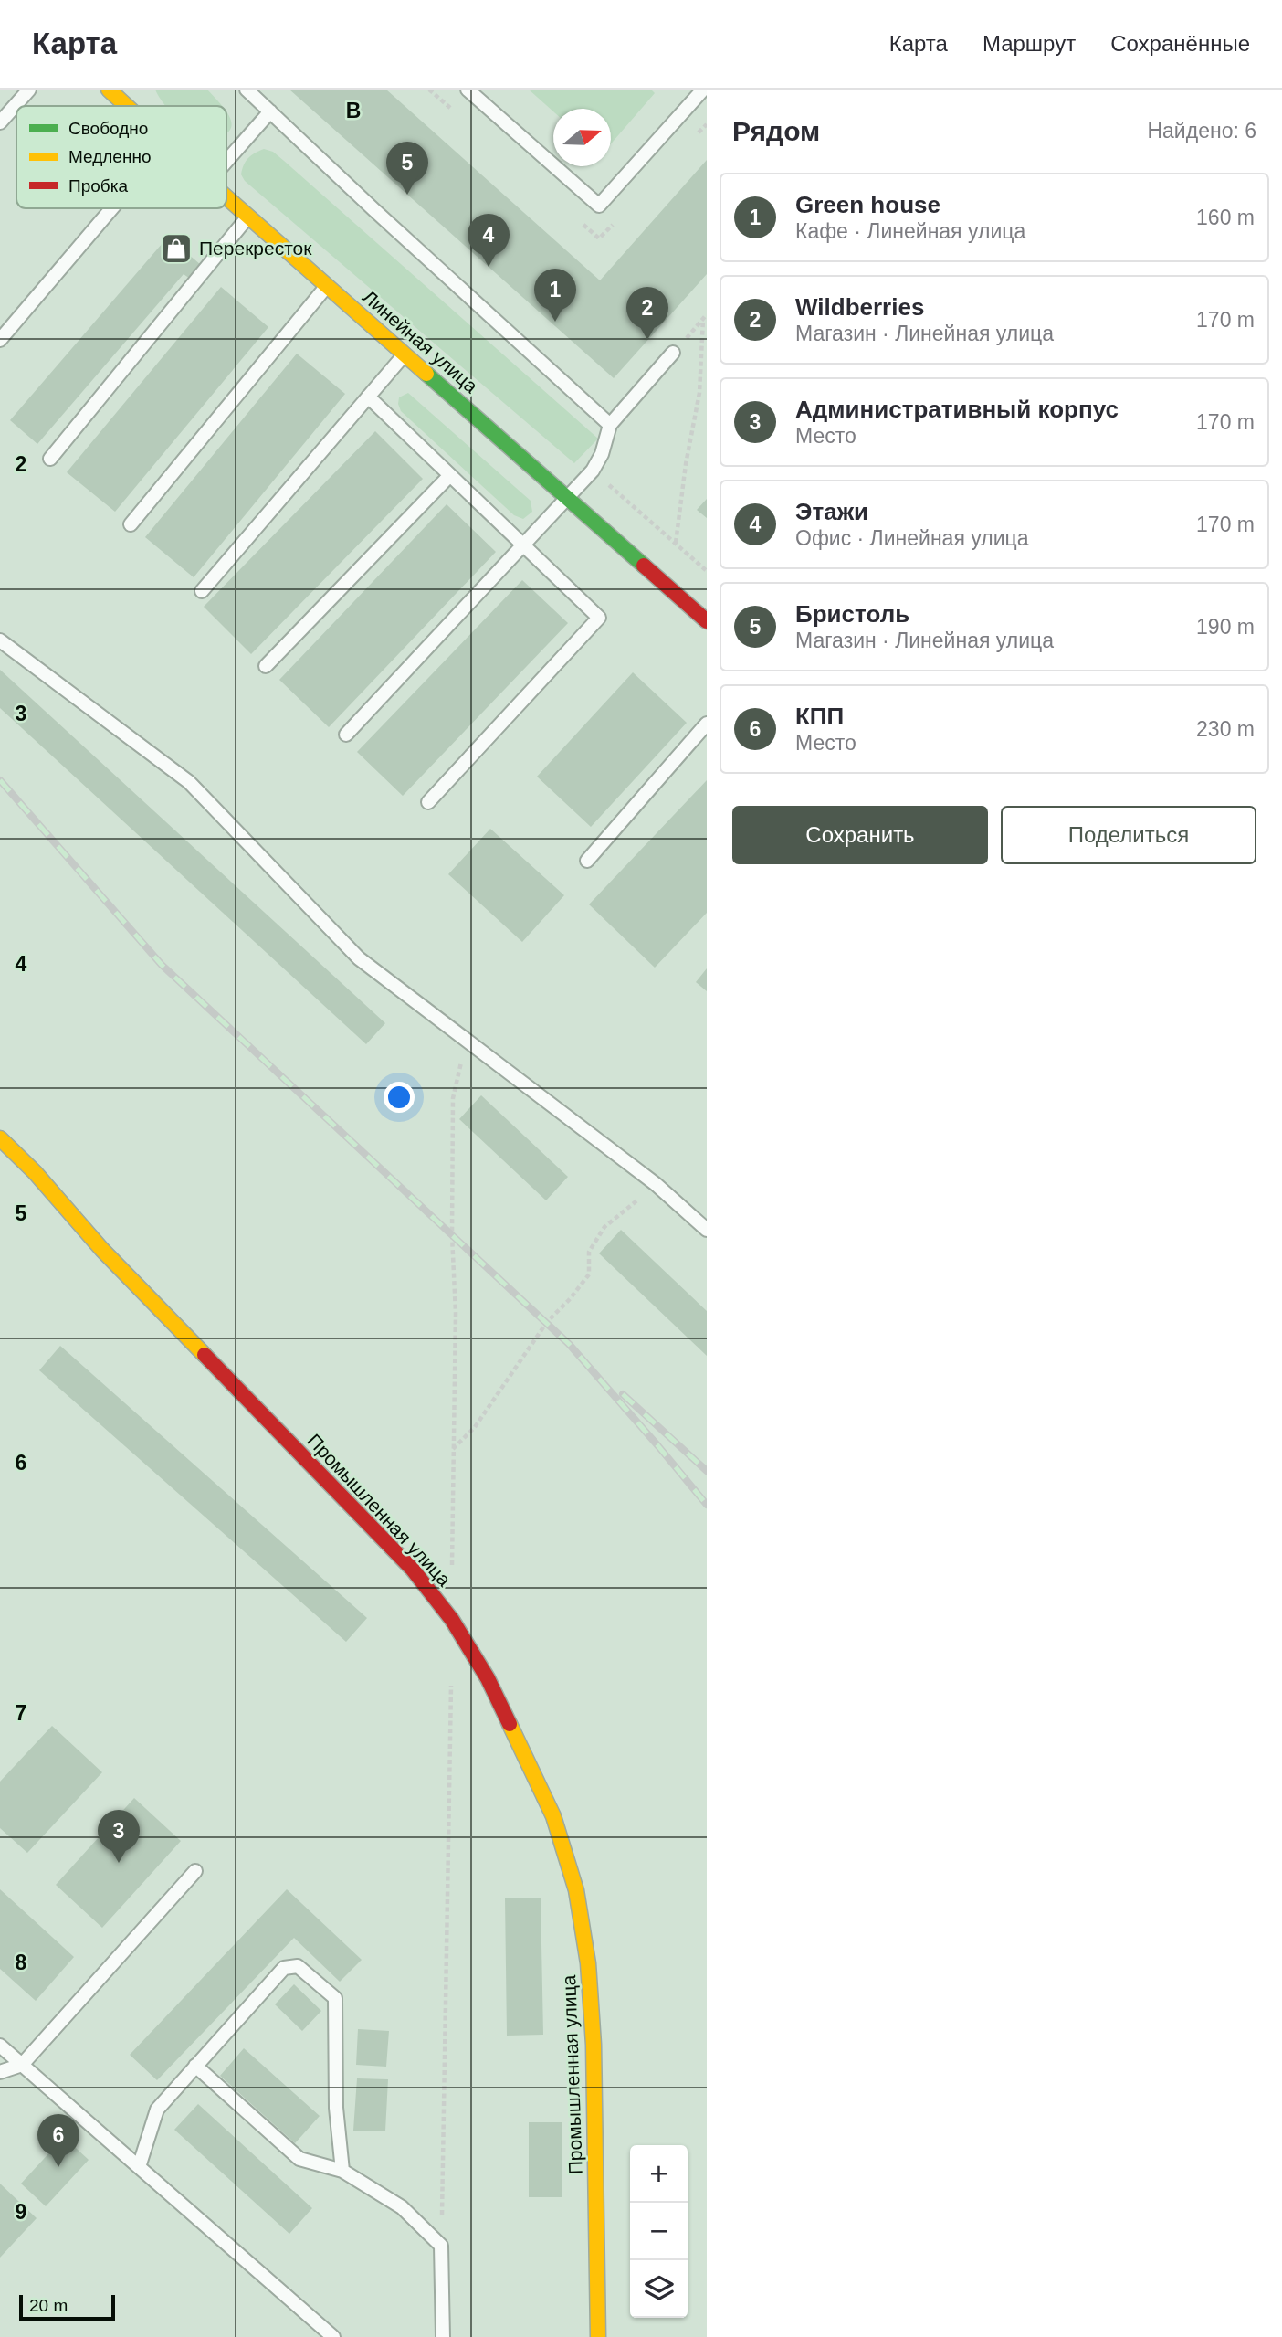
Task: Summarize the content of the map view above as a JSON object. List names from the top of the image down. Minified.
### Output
{"streets":{"street":["Линейная улица","Промышленная улица"]},"places":{"shop":["Перекресток"]},"legend":["Свободно","Медленно","Пробка"],"scale_bar":"20 m","north":"right","page":{"header":"Карта","nav":["Карта","Маршрут","Сохранённые"],"heading":["Рядом","Найдено: 6"],"pins":["5","4","1","2","3","6"],"list":[{"mark":"1","name":"Green house","note":"Кафе · Линейная улица","value":"160 m"},{"mark":"2","name":"Wildberries","note":"Магазин · Линейная улица","value":"170 m"},{"mark":"3","name":"Административный корпус","note":"Место","value":"170 m"},{"mark":"4","name":"Этажи","note":"Офис · Линейная улица","value":"170 m"},{"mark":"5","name":"Бристоль","note":"Магазин · Линейная улица","value":"190 m"},{"mark":"6","name":"КПП","note":"Место","value":"230 m"}],"buttons":["Сохранить","Поделиться"],"map_buttons":["+","−"],"scale":"20 m"},"grid":{"columns":["B"],"rows":["2","3","4","5","6","7","8","9"]}}
